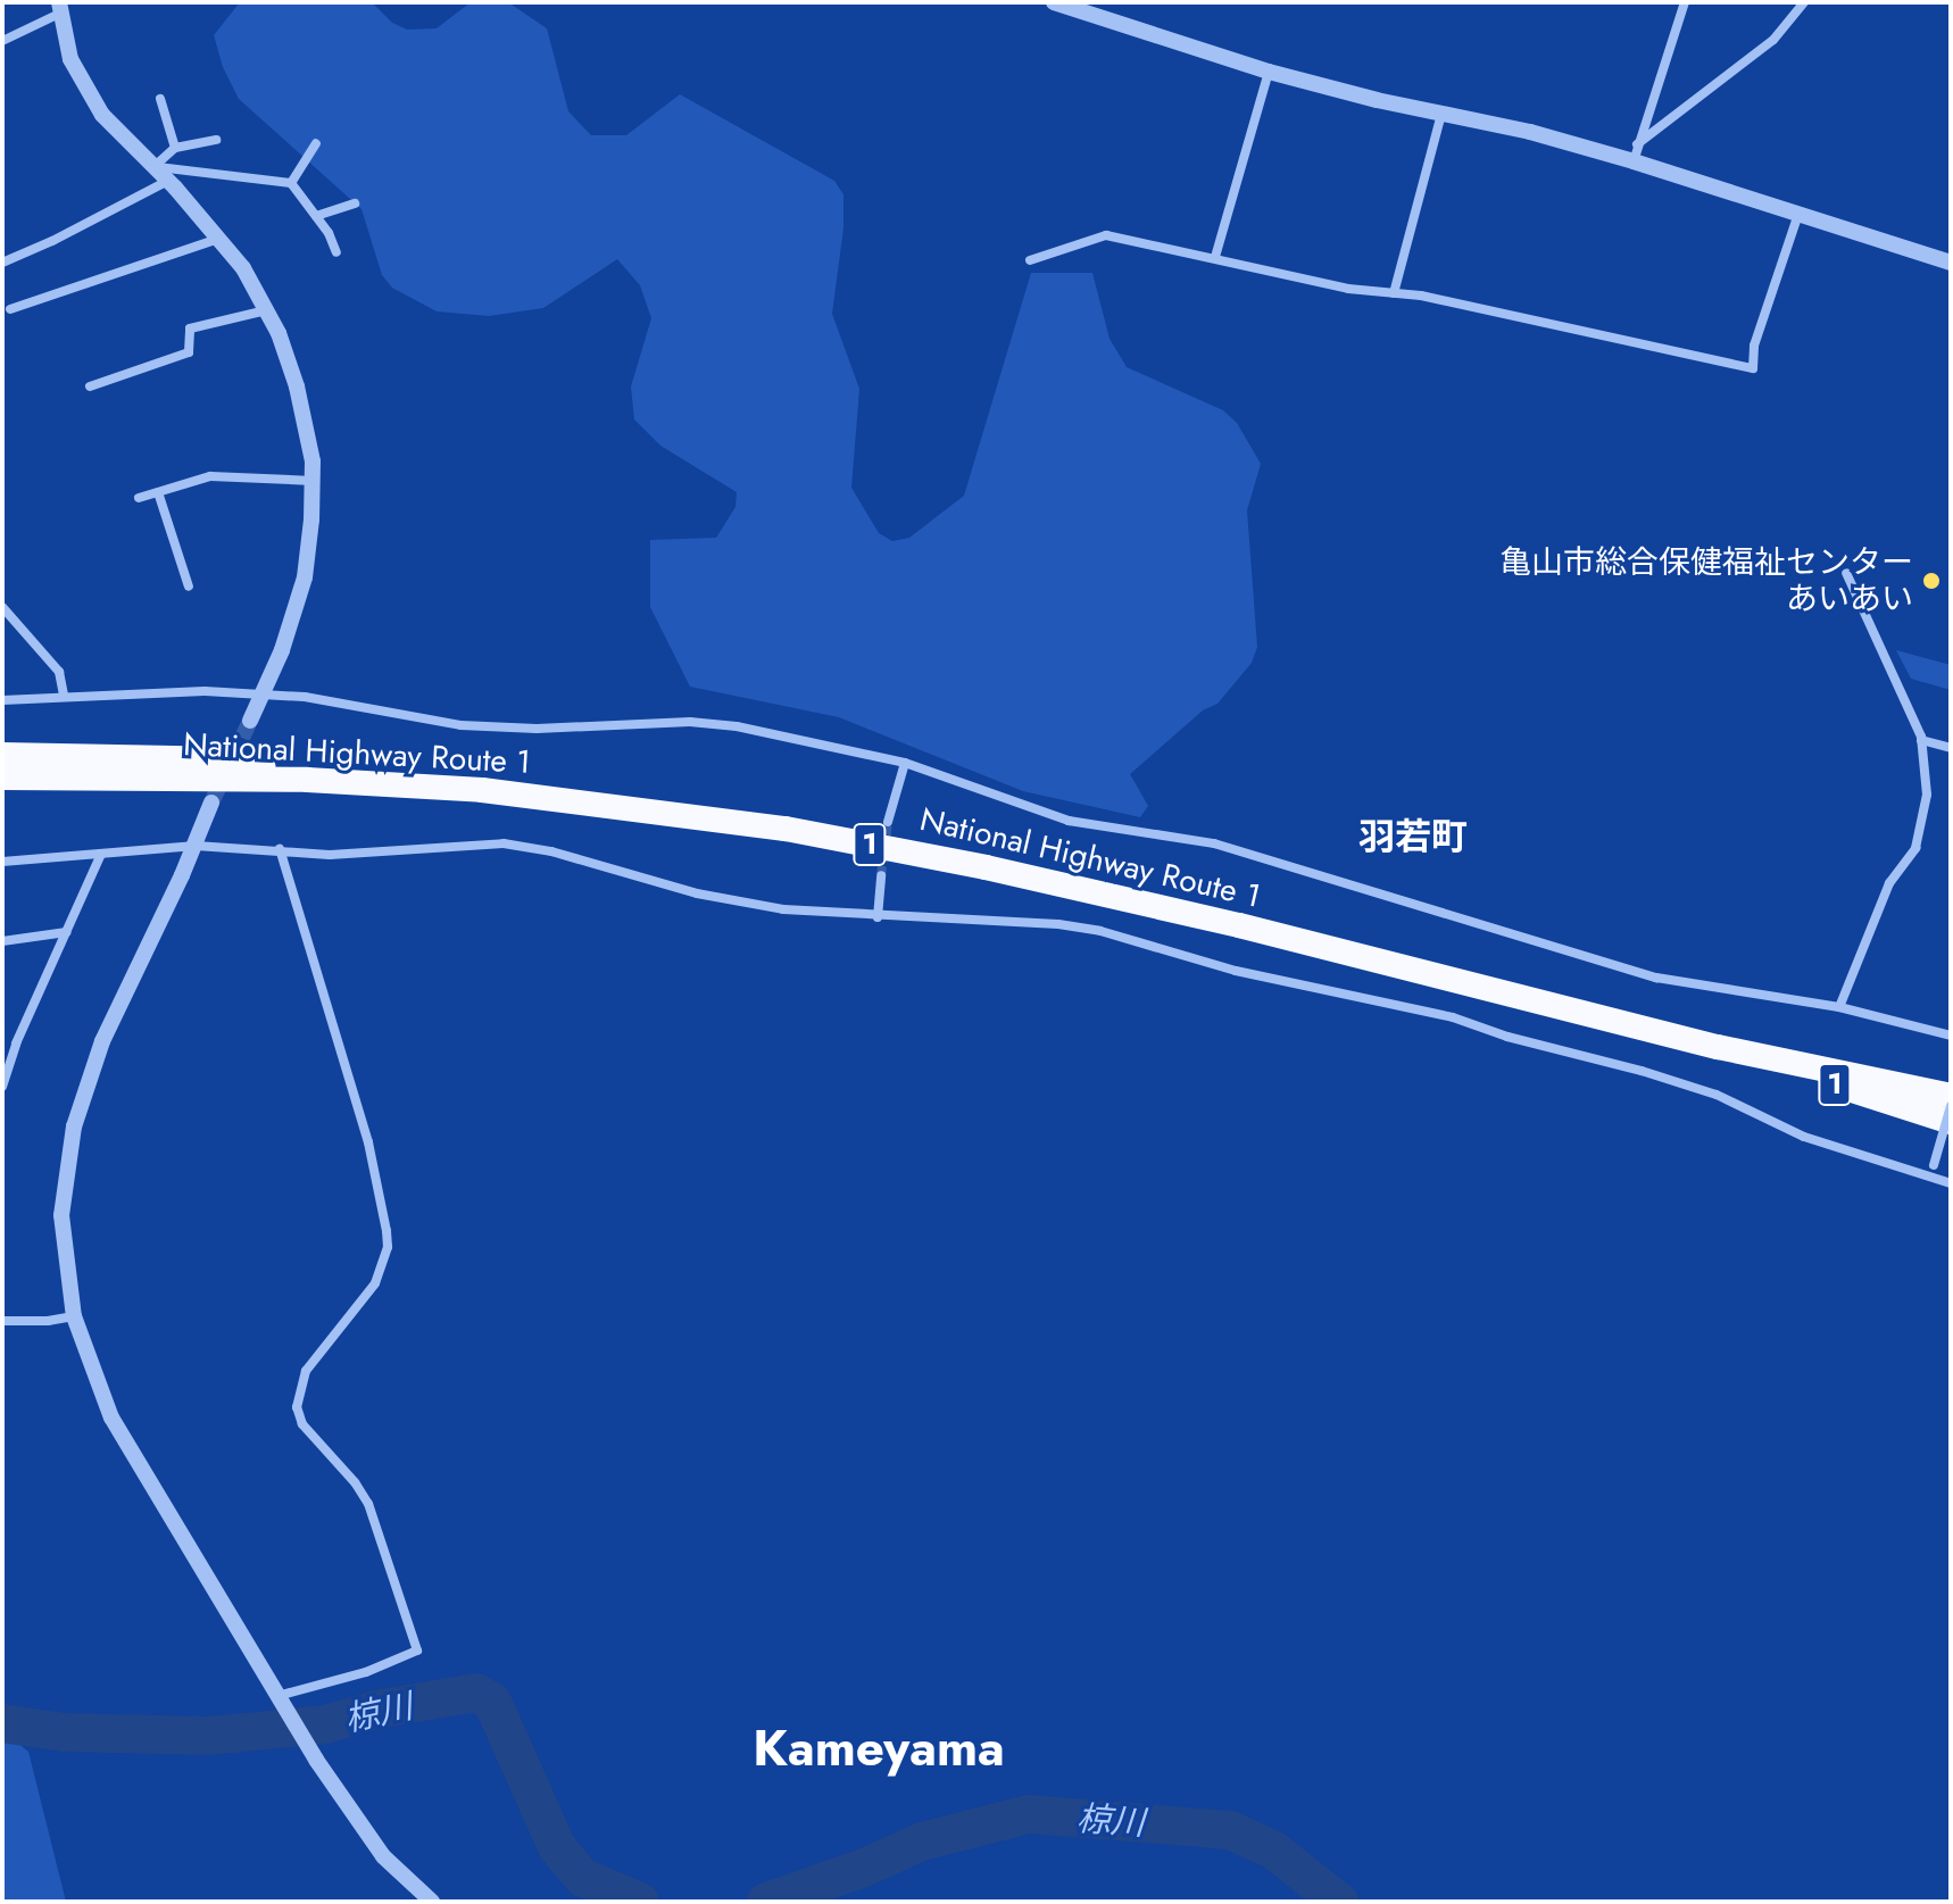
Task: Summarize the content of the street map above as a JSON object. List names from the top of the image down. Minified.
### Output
{"streets":{"highway":["National Highway Route 1","1"]},"crossings":[["National Highway Route 1","1"]],"districts":["羽若町","Kameyama"],"water":["椋川"],"places":["亀山市総合保健福祉センター あいあい"]}
